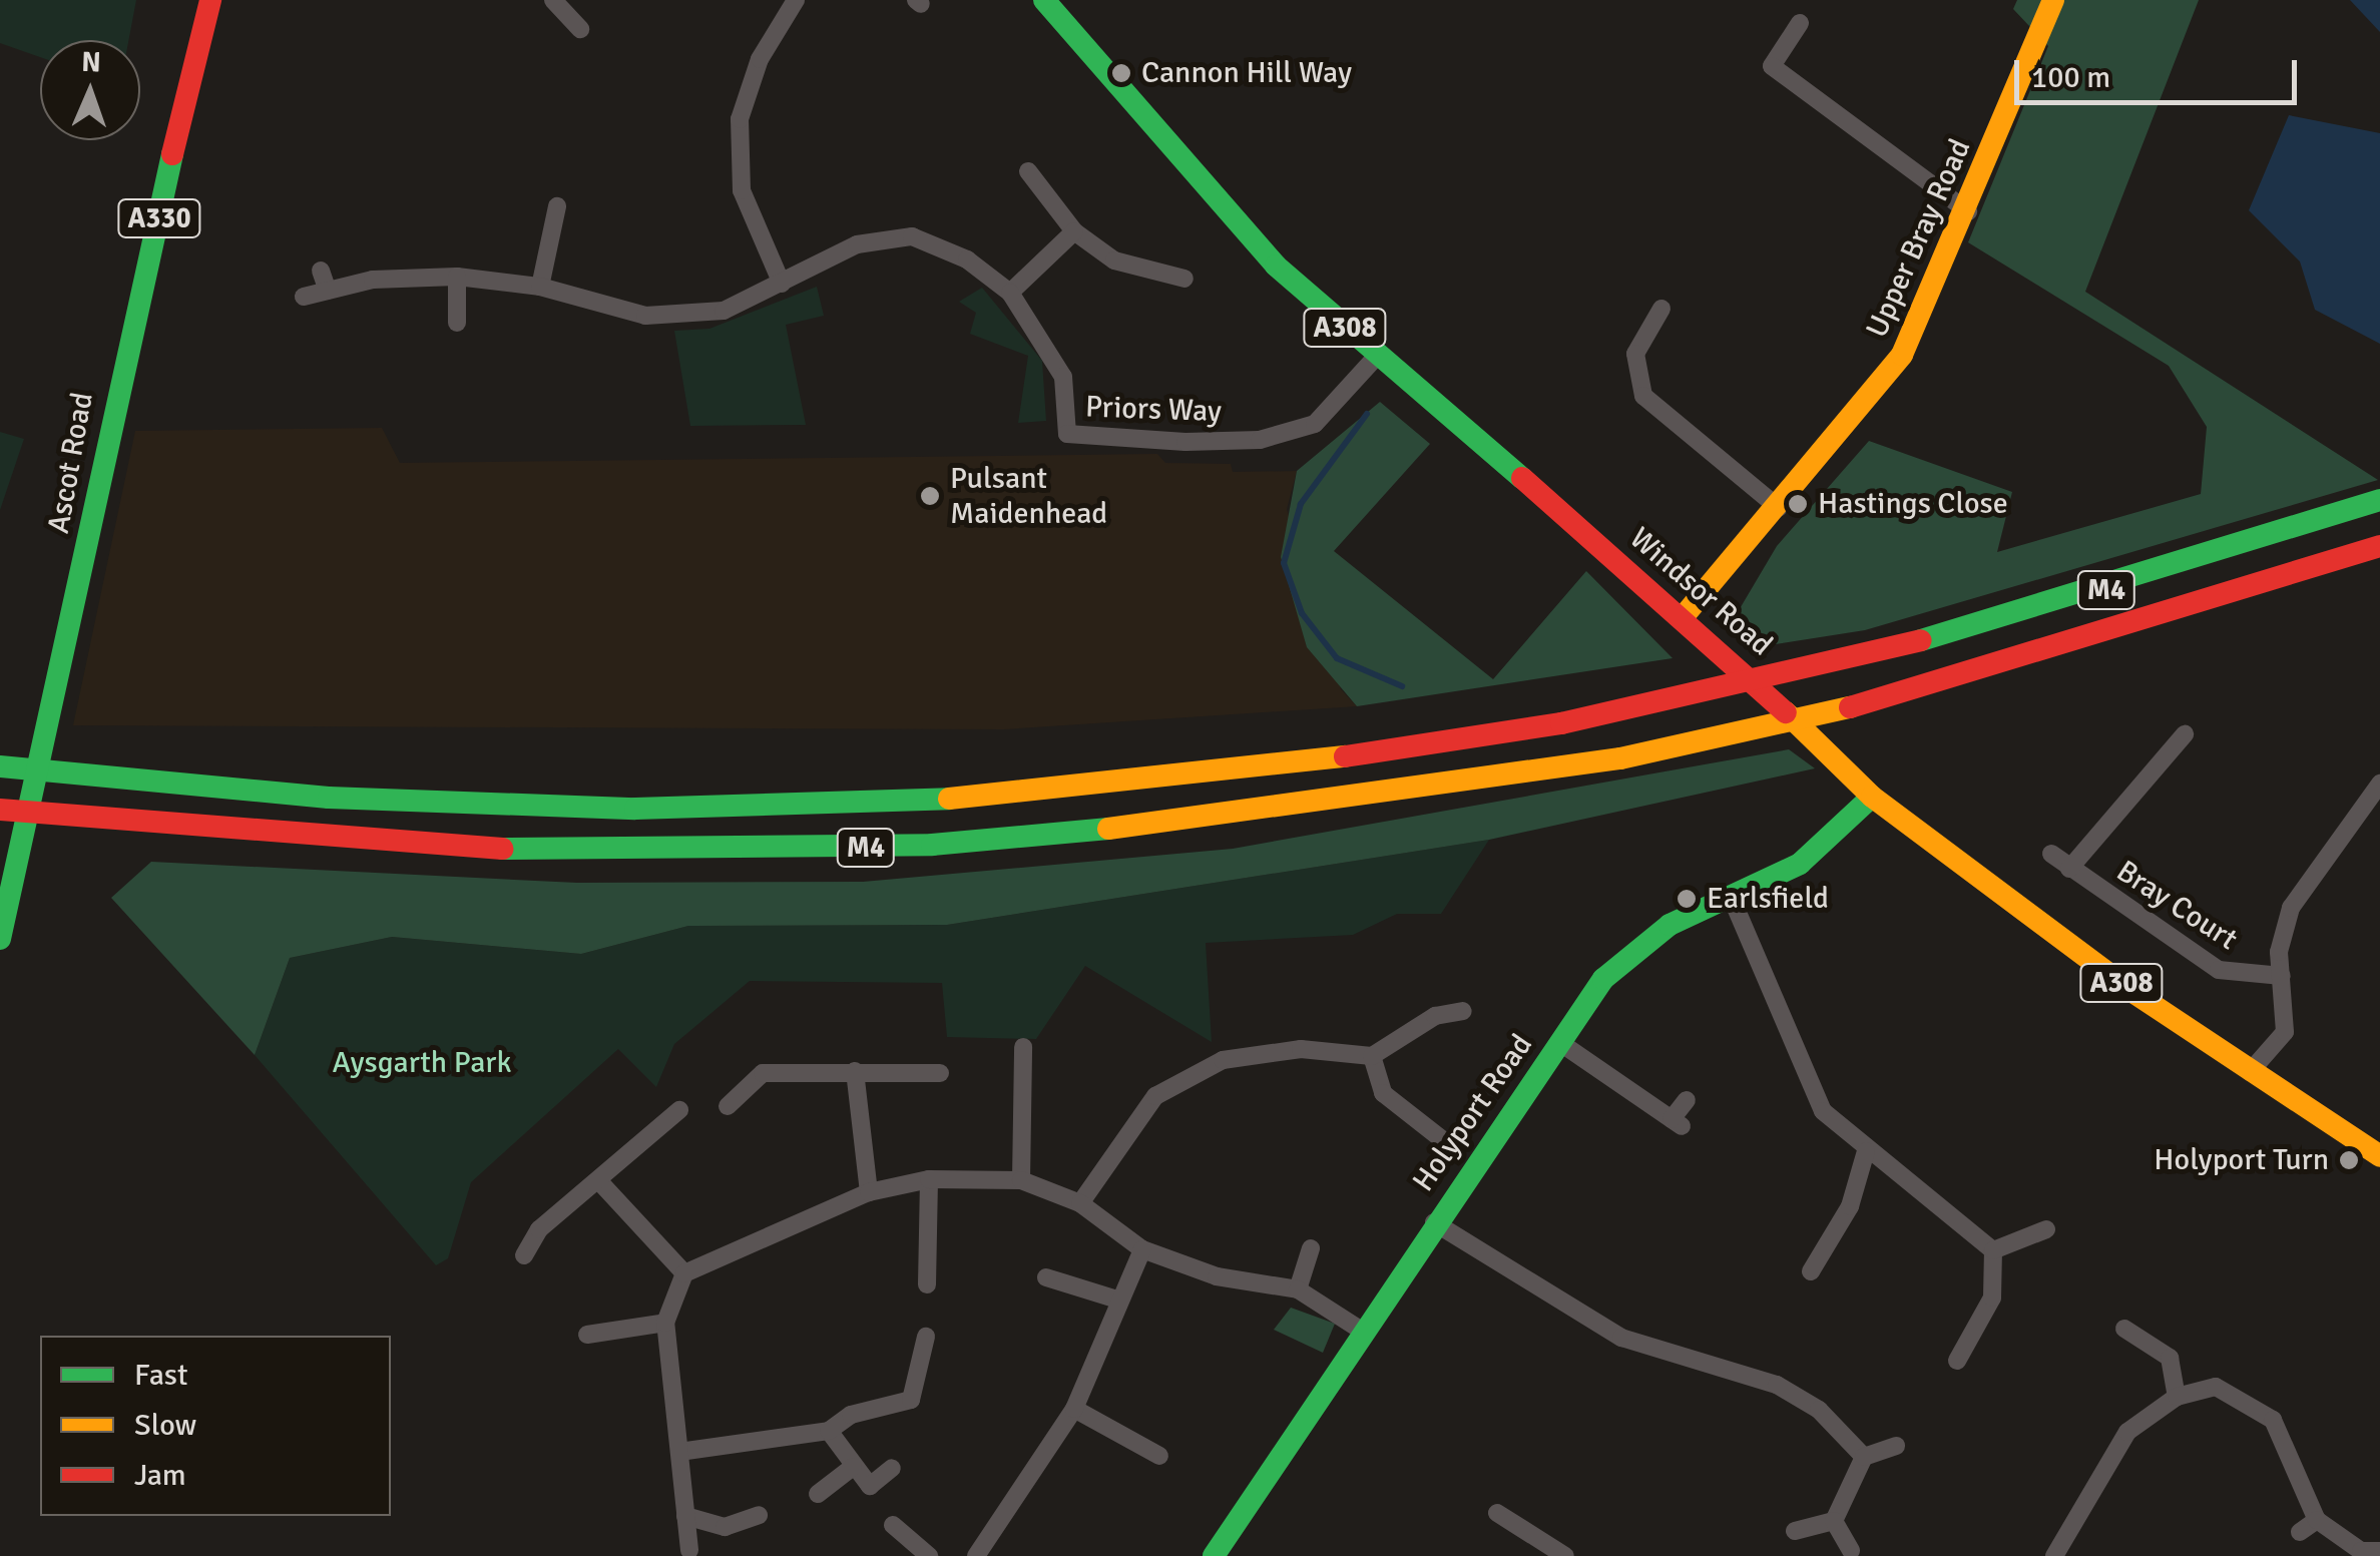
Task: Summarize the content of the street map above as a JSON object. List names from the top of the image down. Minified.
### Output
{"streets":{"main road":["A330","Upper Bray Road","A308","Ascot Road","M4","Windsor Road","Holyport Road"],"street":["Priors Way","Bray Court"]},"crossings":[["Upper Bray Road","Windsor Road"],["Priors Way","Windsor Road"],["Windsor Road","Bray Court"],["Windsor Road","Holyport Road"]],"parks":["Aysgarth Park"],"places":["Cannon Hill Way","Pulsant Maidenhead","Hastings Close","Earlsfield","Holyport Turn"],"legend":["Fast","Slow","Jam"],"scale_bar":"100 m","north":"top"}
